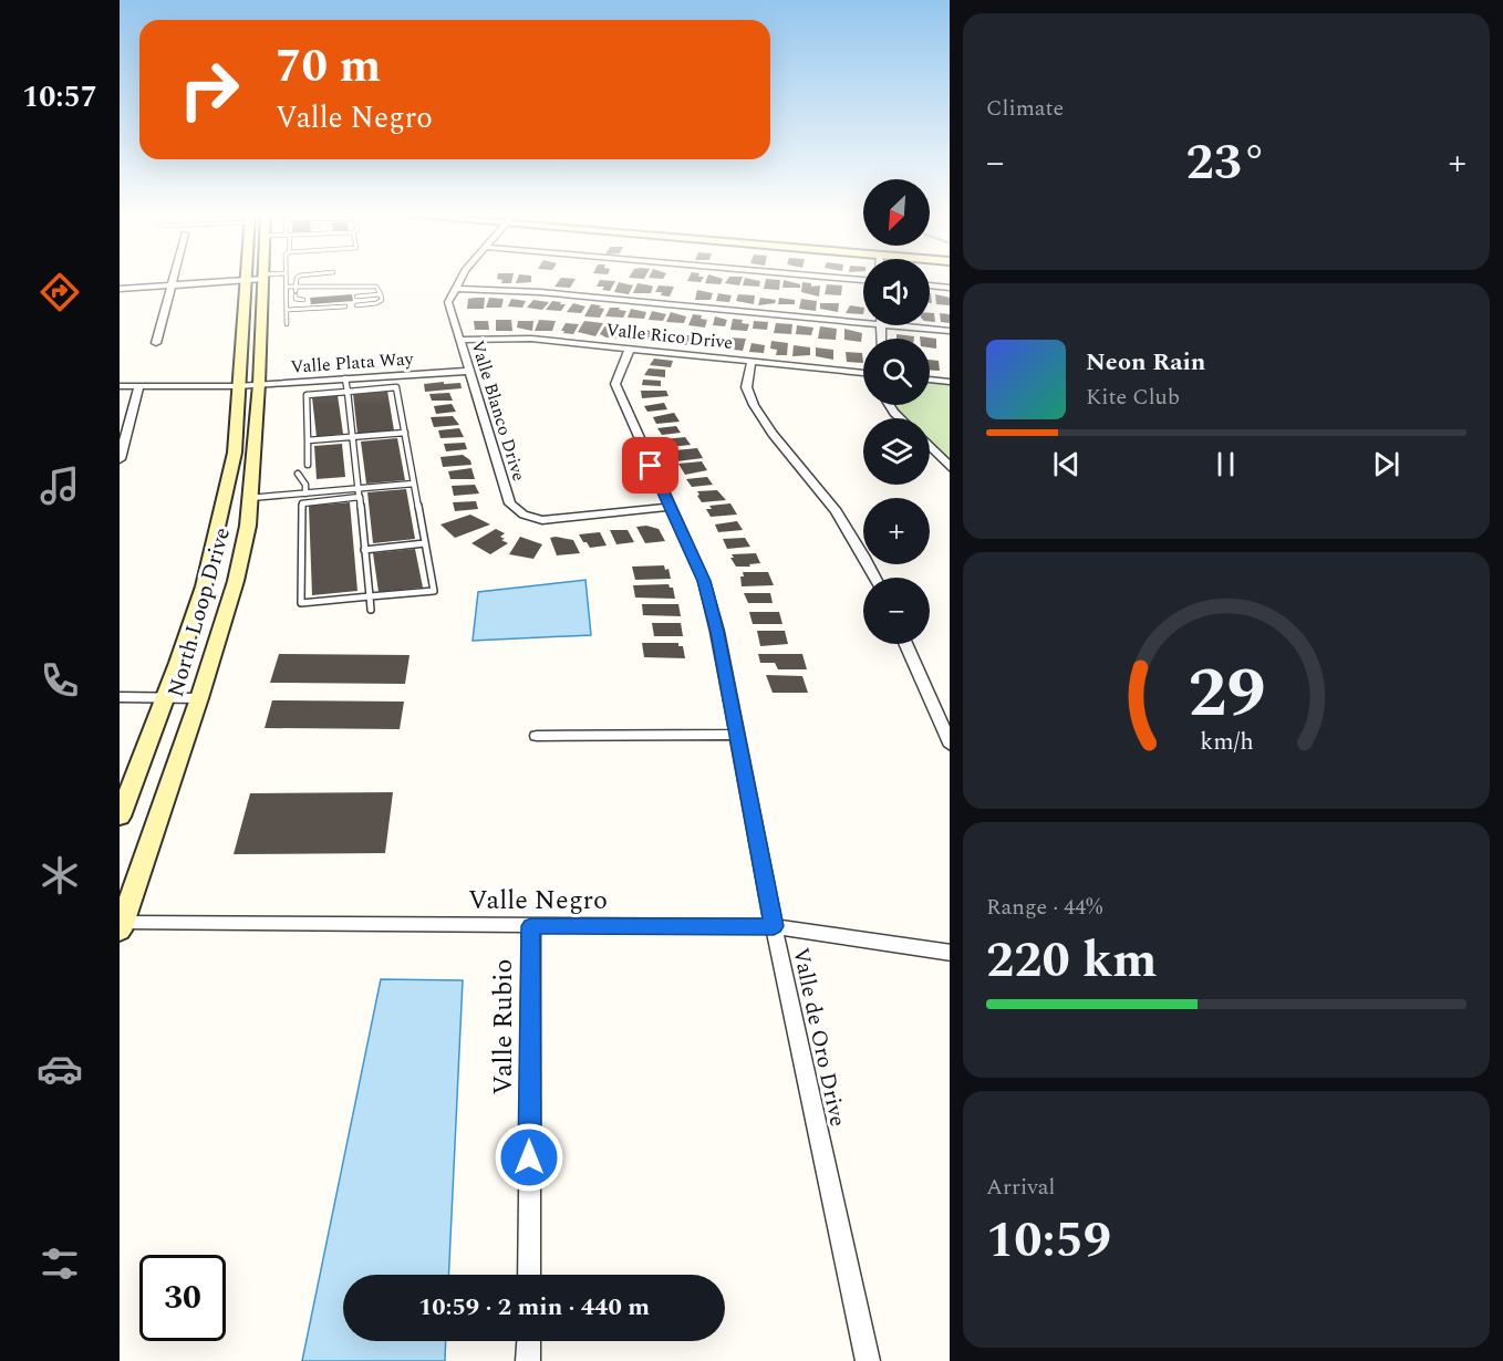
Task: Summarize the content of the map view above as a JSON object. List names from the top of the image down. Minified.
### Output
{"streets":{"main road":["North Loop Drive"],"street":["Valle Rico Drive","Valle Plata Way","Valle Blanco Drive","Valle Negro","Valle Rubio","Valle de Oro Drive"]},"crossings":[["Valle Rico Drive","Valle Blanco Drive"],["Valle Rico Drive","Valle de Oro Drive"],["Valle Plata Way","Valle Blanco Drive"],["Valle Plata Way","North Loop Drive"],["Valle Blanco Drive","Valle de Oro Drive"],["North Loop Drive","Valle Negro"],["Valle Negro","Valle Rubio"],["Valle Negro","Valle de Oro Drive"]],"north":"bottom left","page":{"tabs":"10:57","tile":["Climate",["Range · 44%","220 km"],["Arrival","10:59"]],"turn":["70 m","Valle Negro"],"heat":["−","23°","+"],"map_buttons":["+","−"],"song":["Neon Rain","Kite Club"],"limit":"30","trip":"10:59 · 2 min · 440 m","gauge":["29","km/h"]}}
